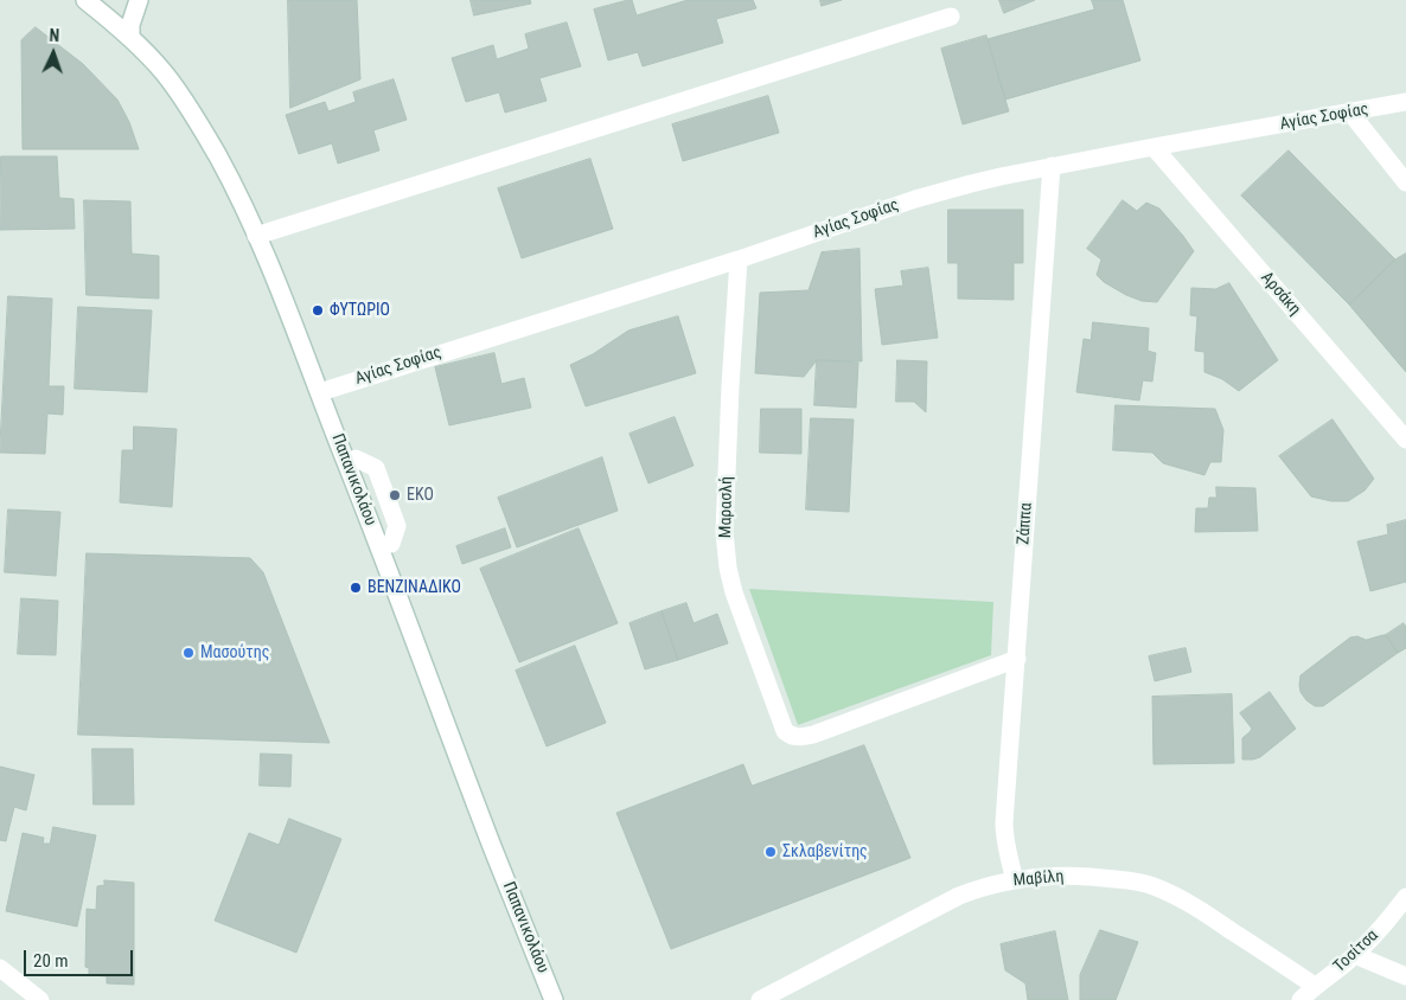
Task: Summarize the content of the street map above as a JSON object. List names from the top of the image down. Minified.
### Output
{"streets":{"street":["Αγίας Σοφίας","Αρσάκη","Παπανικολάου","Μαρασλή","Ζάππα","Μαβίλη","Τοσίτσα"]},"crossings":[["Αγίας Σοφίας","Αρσάκη"],["Αγίας Σοφίας","Παπανικολάου"],["Αγίας Σοφίας","Μαρασλή"],["Αγίας Σοφίας","Ζάππα"],["Μαρασλή","Ζάππα"],["Ζάππα","Μαβίλη"],["Μαβίλη","Τοσίτσα"]],"places":["ΦΥΤΩΡΙΟ","EKO","ΒΕΝΖΙΝΑΔΙΚΟ","Μασούτης","Σκλαβενίτης"],"scale_bar":"20 m","north":"top"}
